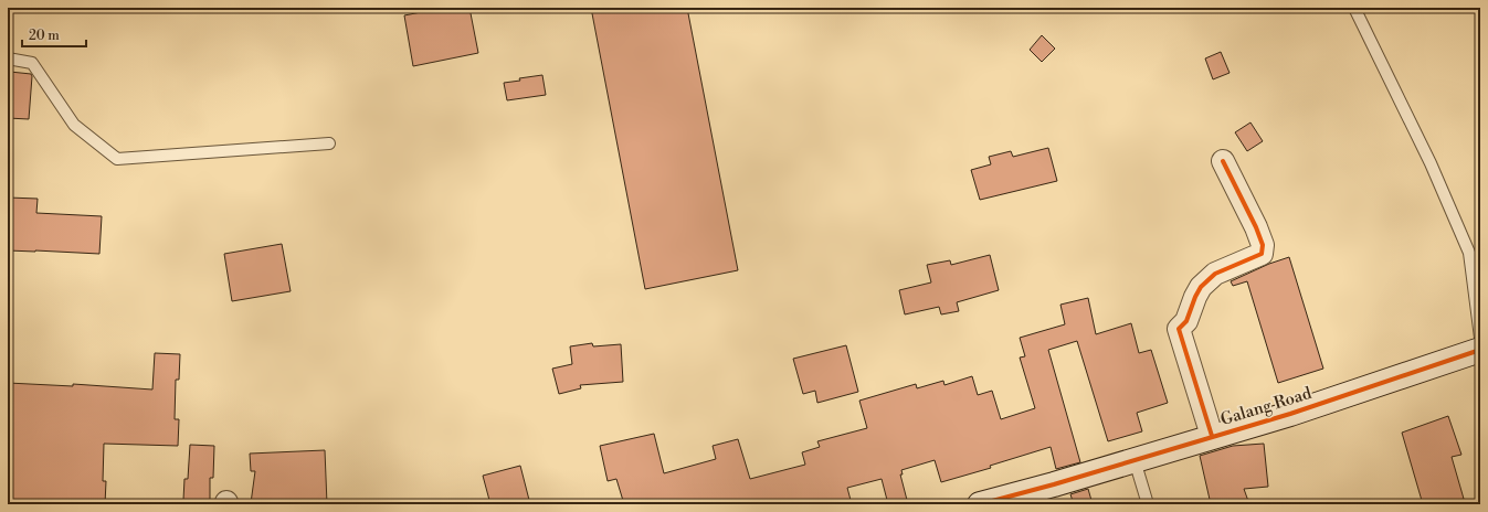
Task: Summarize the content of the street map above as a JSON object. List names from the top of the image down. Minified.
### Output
{"streets":{"street":["Galang Road"]},"scale_bar":"20 m"}
